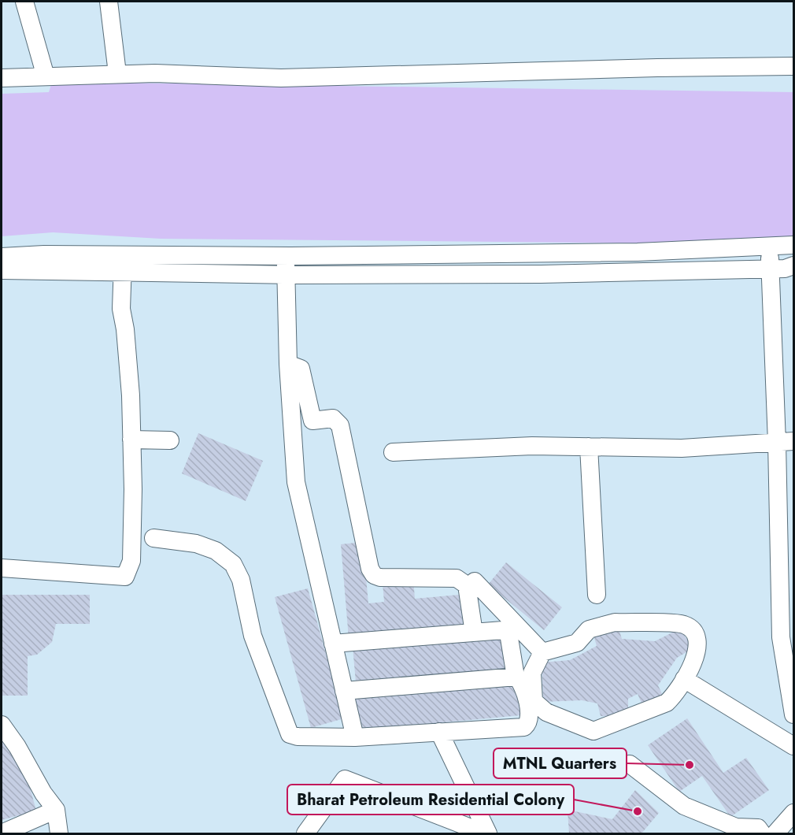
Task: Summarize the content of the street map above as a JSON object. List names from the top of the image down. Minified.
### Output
{"places":["MTNL Quarters","Bharat Petroleum Residential Colony"]}
